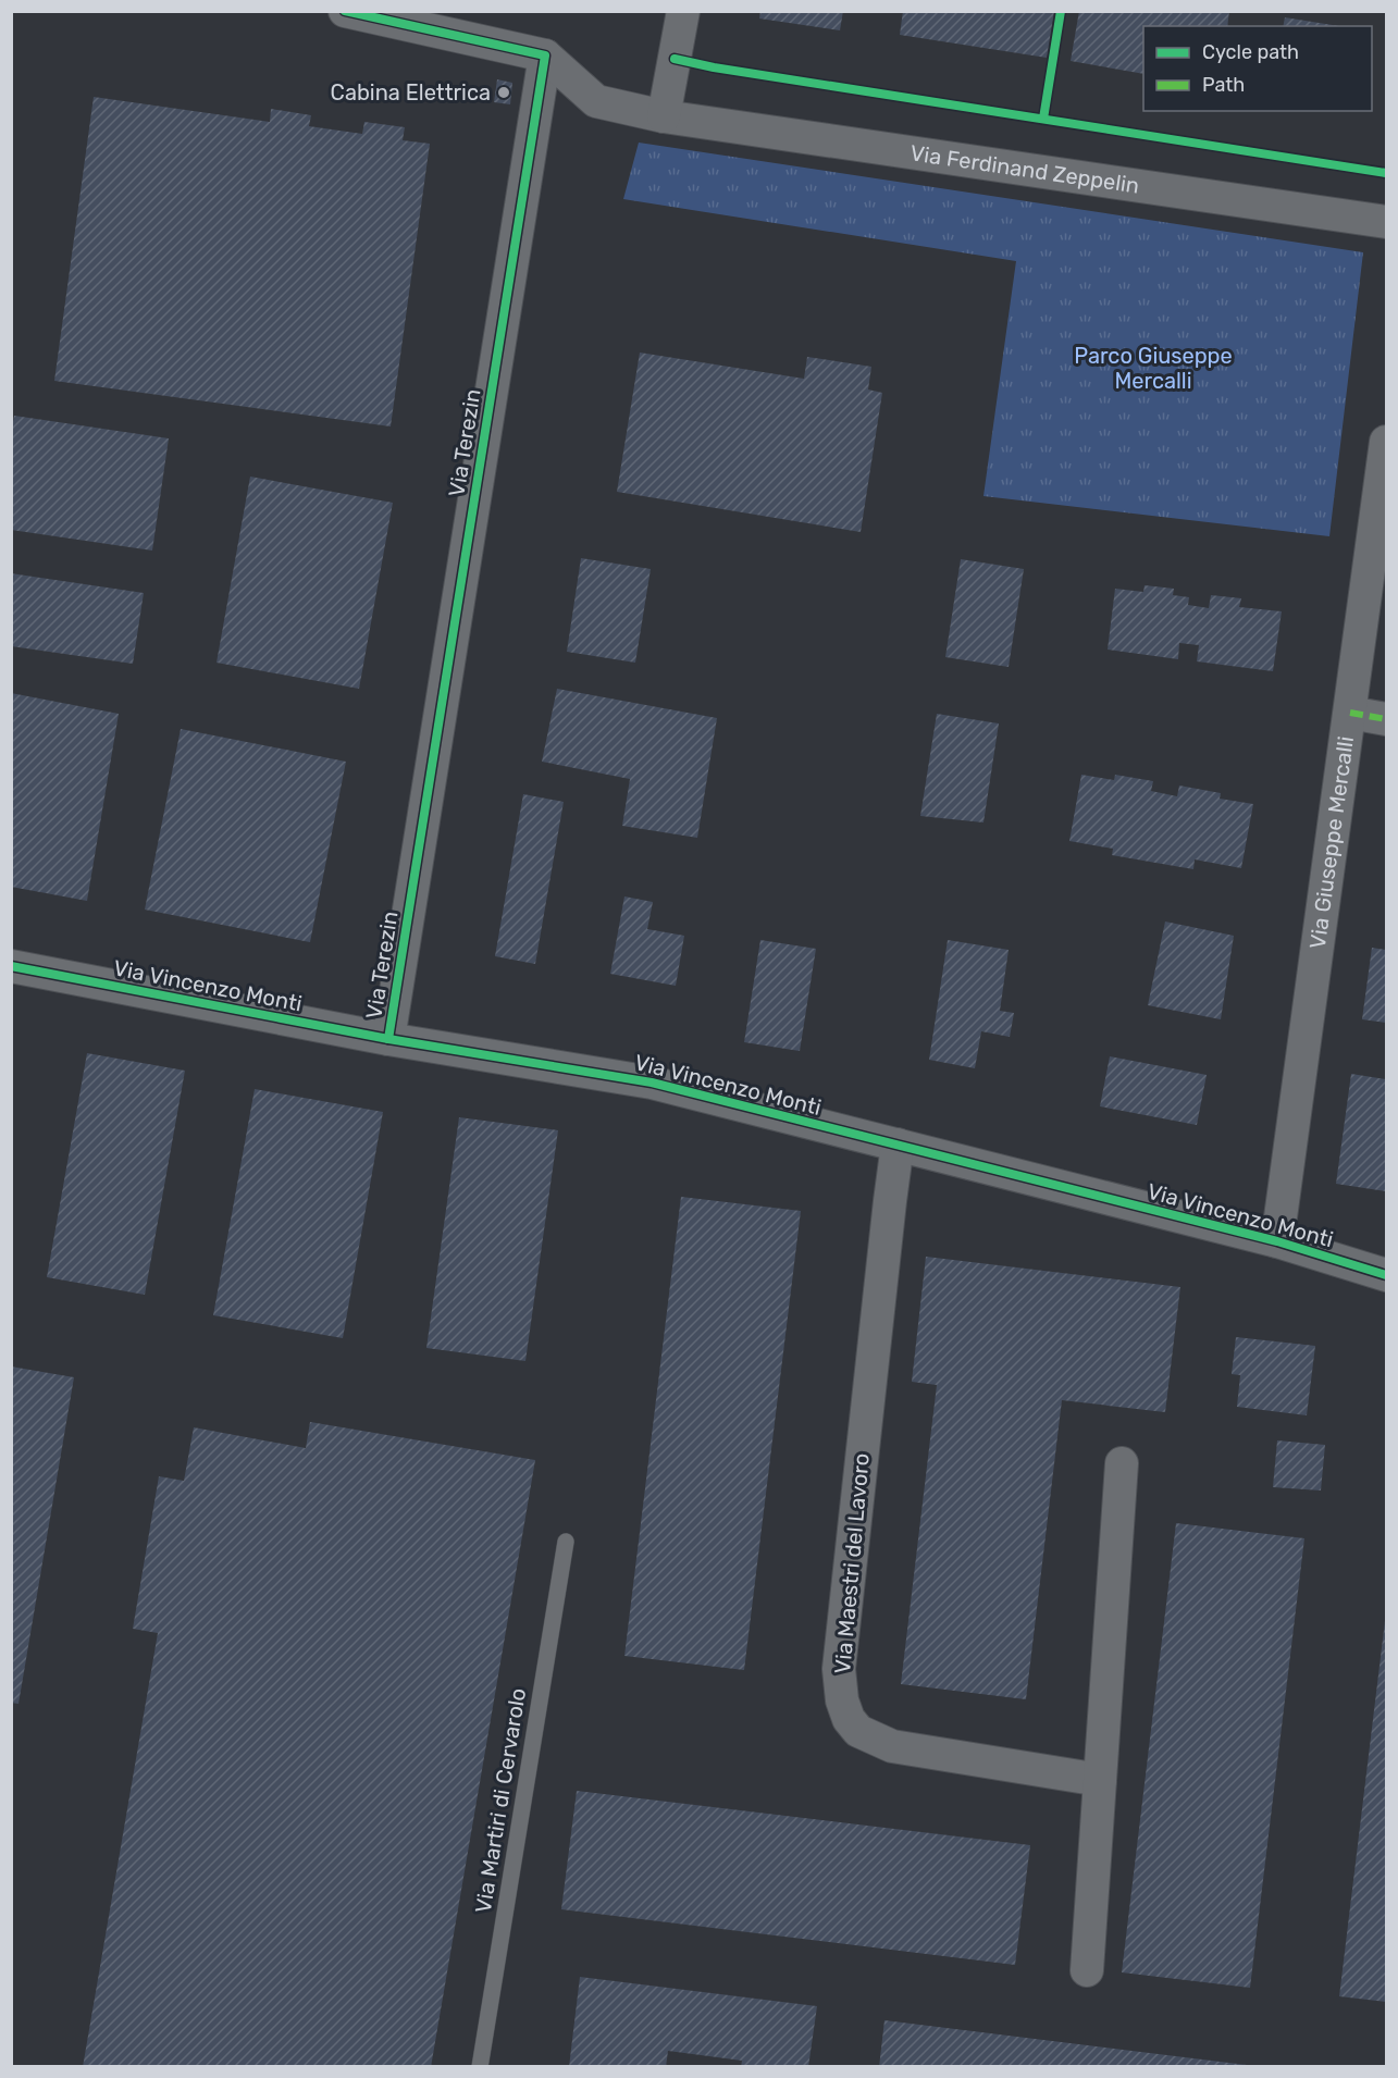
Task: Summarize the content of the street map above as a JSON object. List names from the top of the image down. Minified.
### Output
{"streets":{"street":["Via Ferdinand Zeppelin","Via Terezin","Via Giuseppe Mercalli","Via Vincenzo Monti","Via Maestri del Lavoro"],"lane":["Via Martiri di Cervarolo"]},"crossings":[["Via Ferdinand Zeppelin","Via Terezin"],["Via Terezin","Via Vincenzo Monti"],["Via Giuseppe Mercalli","Via Vincenzo Monti"],["Via Vincenzo Monti","Via Maestri del Lavoro"]],"parks":["Parco Giuseppe Mercalli"],"places":["Cabina Elettrica"],"legend":["Cycle path","Path"]}
